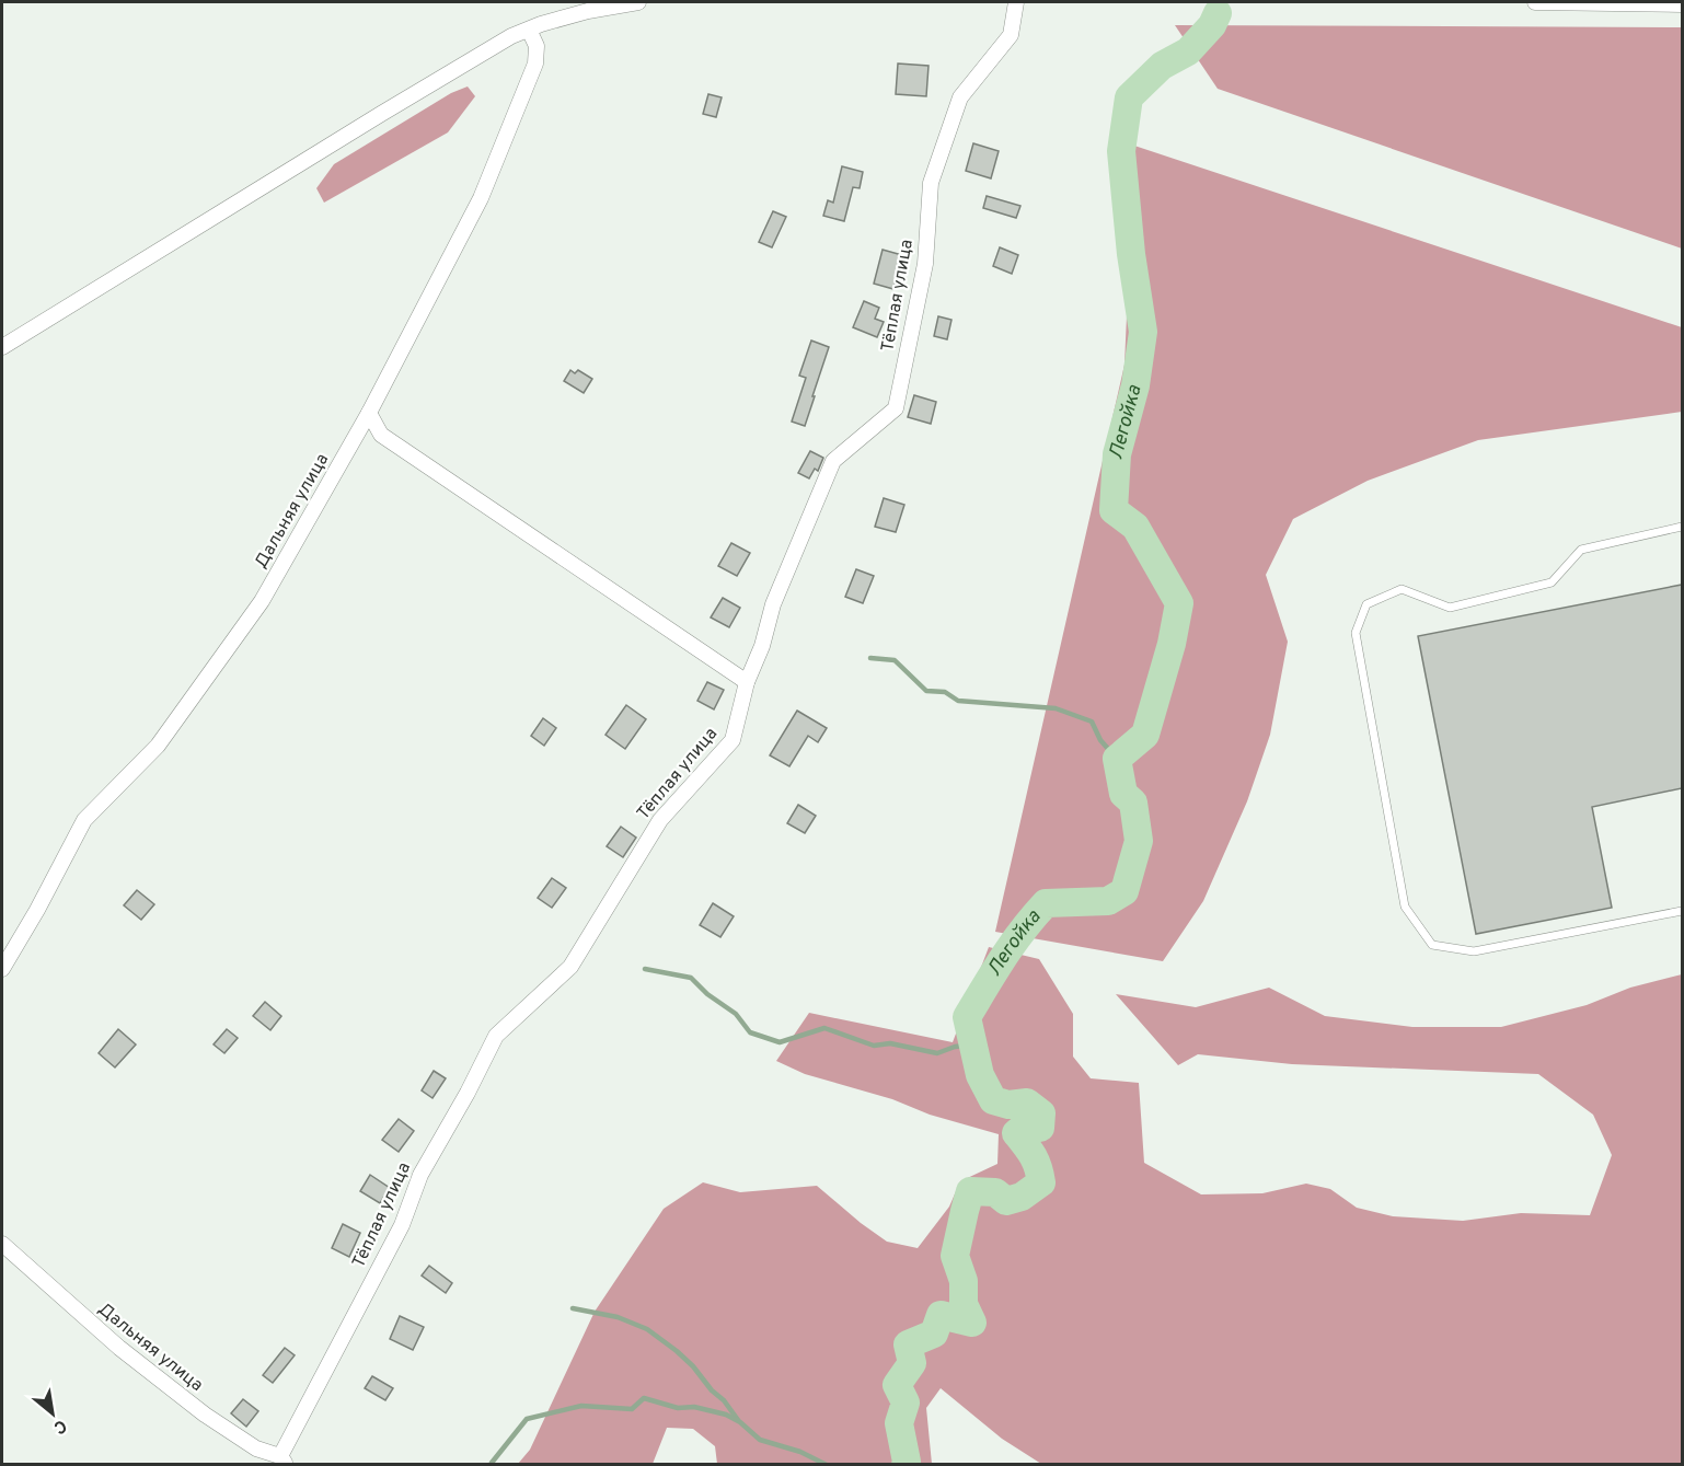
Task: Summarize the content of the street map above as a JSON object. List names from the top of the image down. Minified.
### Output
{"streets":{"street":["Тёплая улица","Дальняя улица"]},"crossings":[["Тёплая улица","Дальняя улица"]],"water":["Легойка"],"north":"bottom right"}
